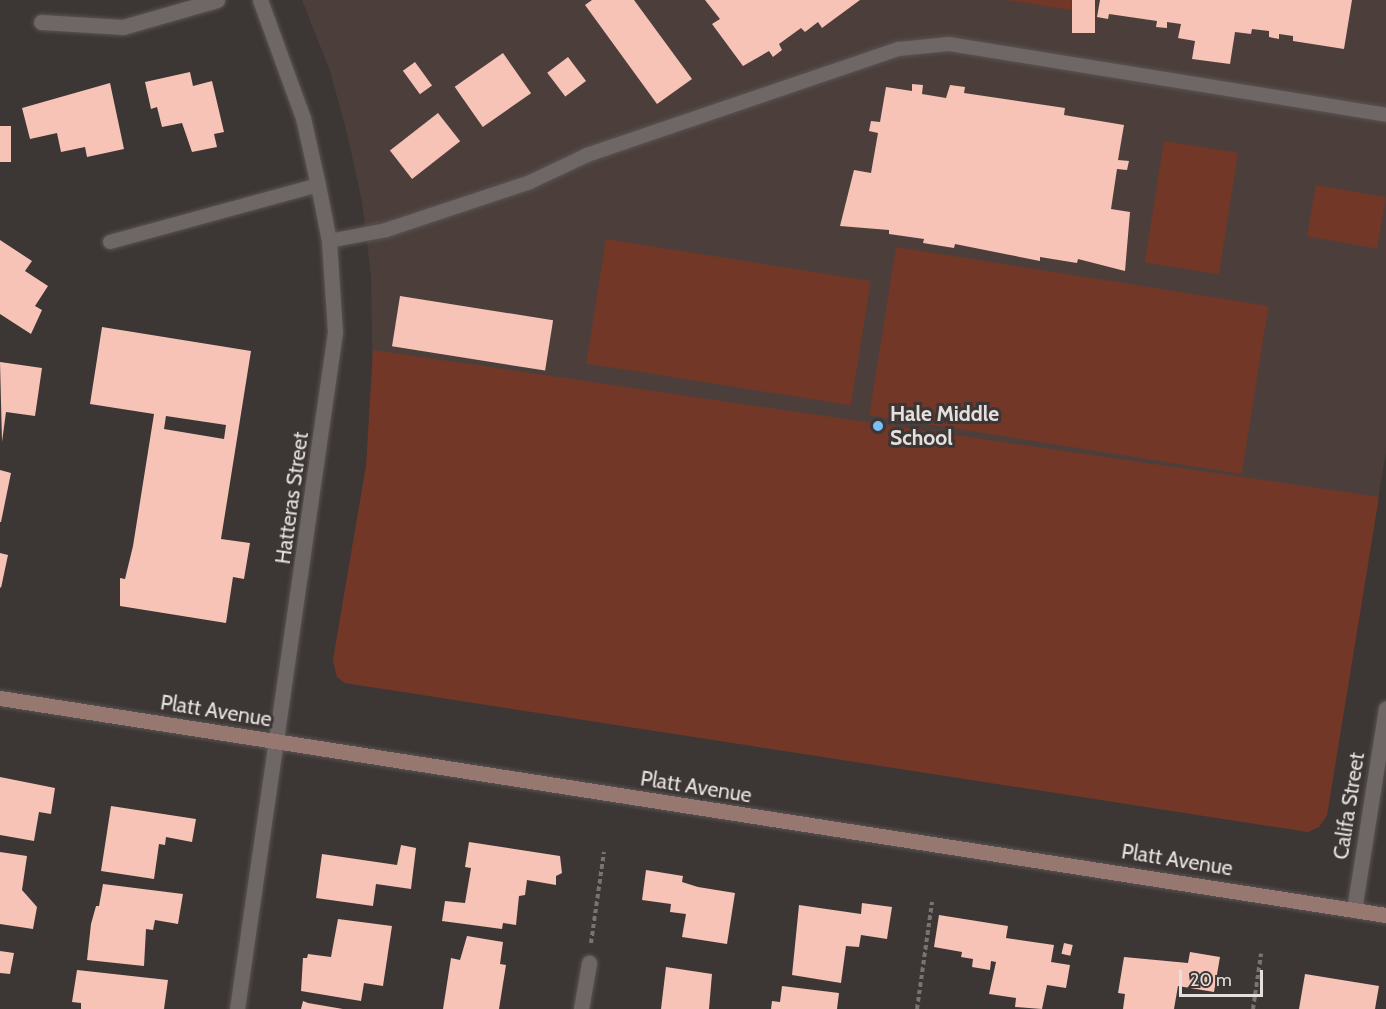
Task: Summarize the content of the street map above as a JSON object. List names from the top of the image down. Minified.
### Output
{"streets":{"main road":["Platt Avenue"],"street":["Hatteras Street","Califa Street"]},"crossings":[["Hatteras Street","Platt Avenue"],["Platt Avenue","Califa Street"]],"places":["Hale Middle School"],"scale_bar":"20 m"}
